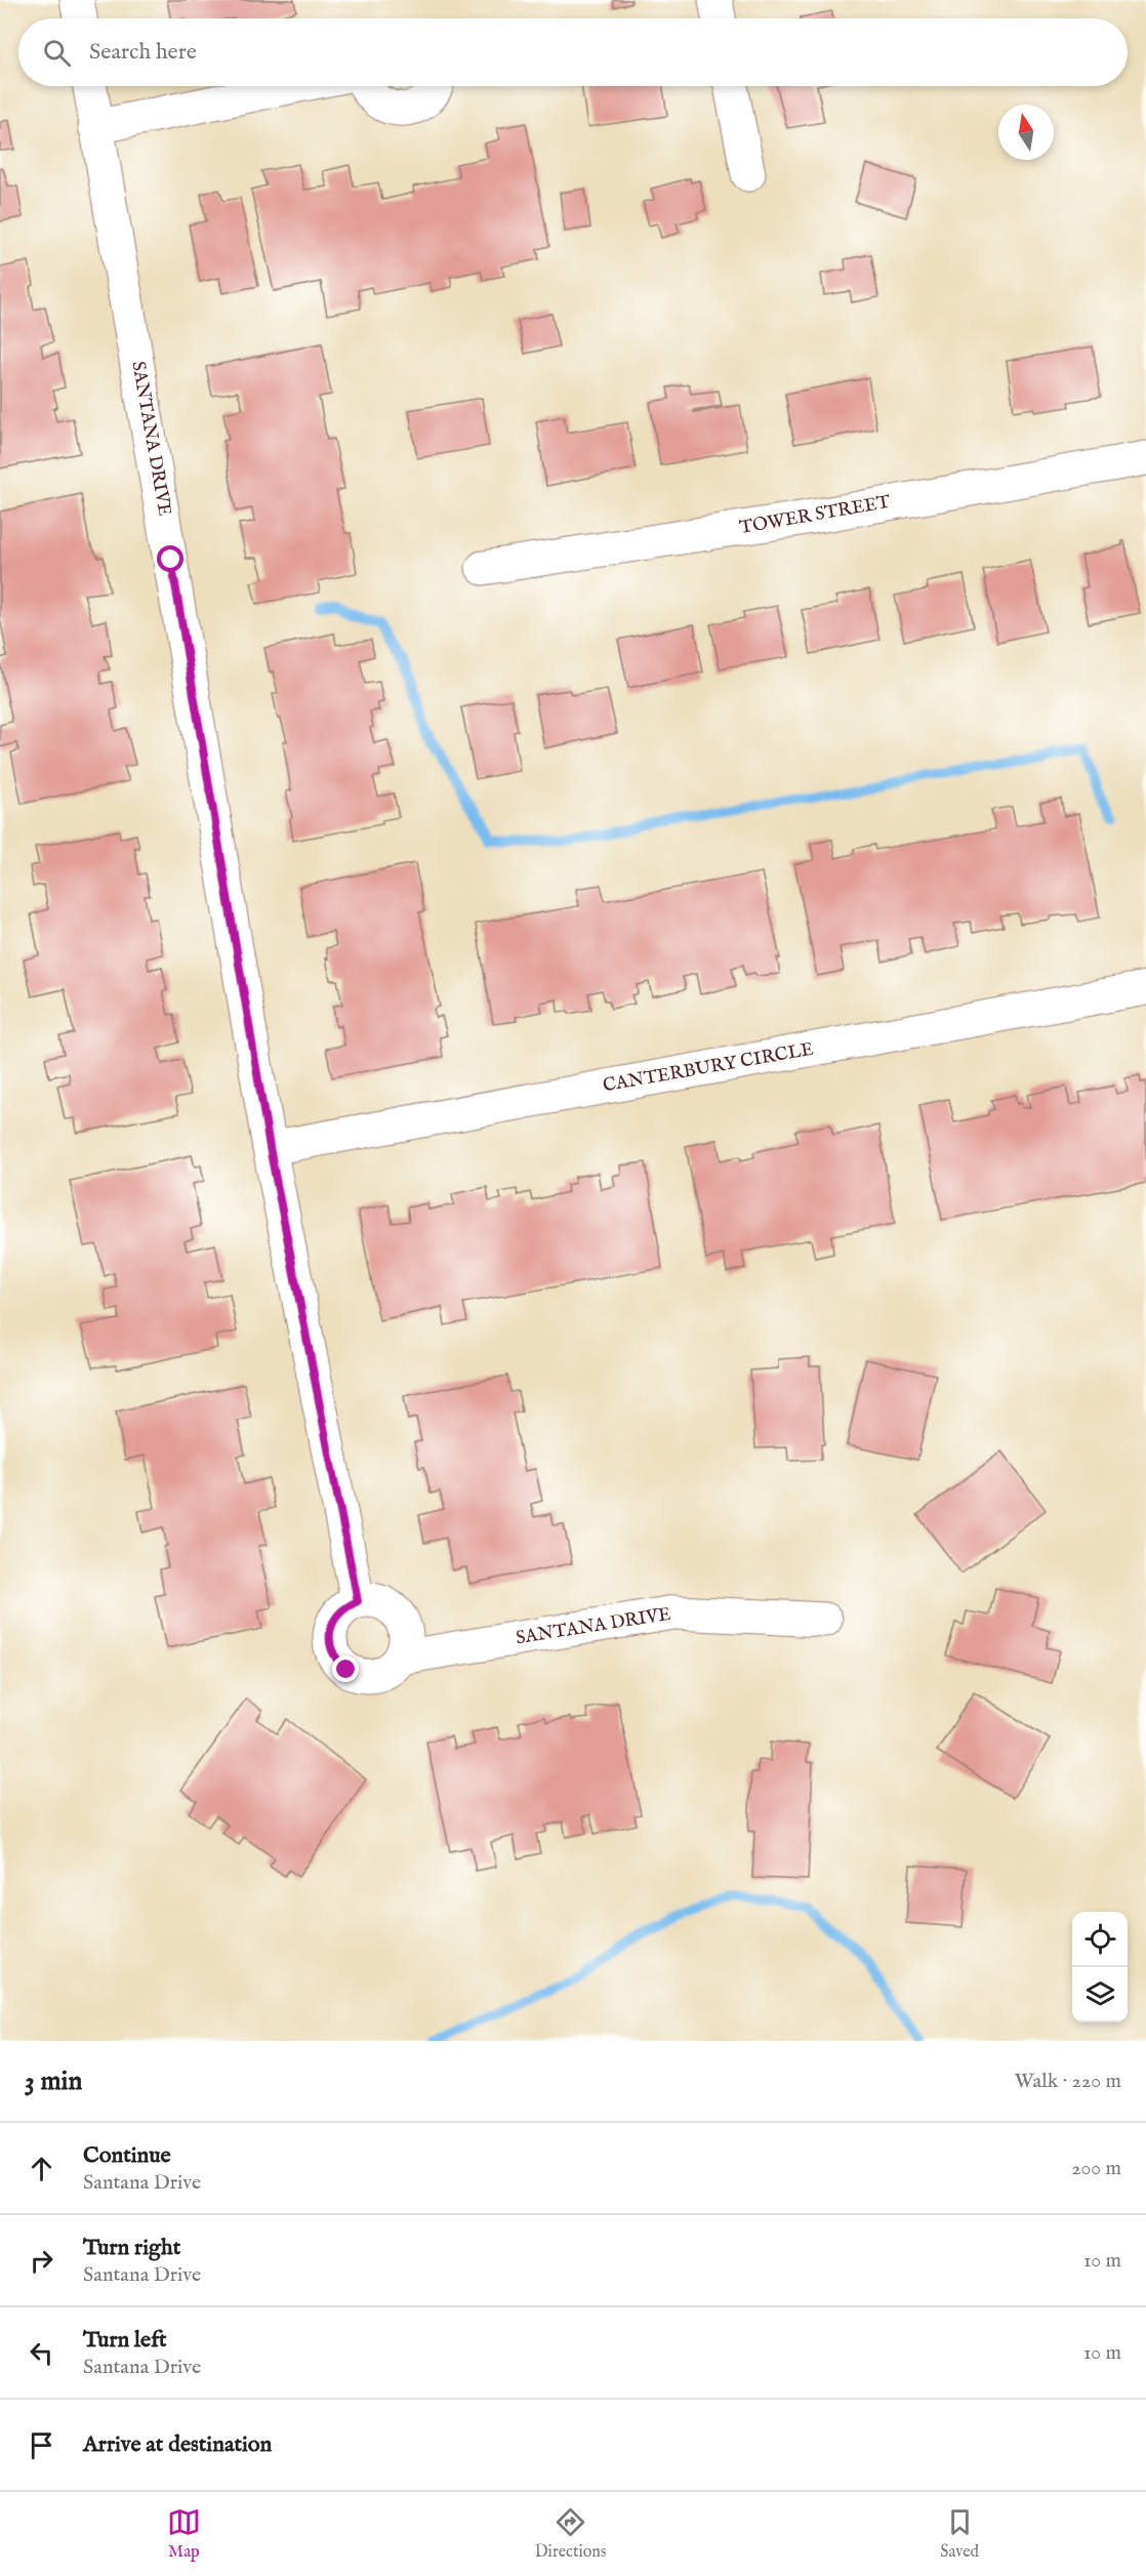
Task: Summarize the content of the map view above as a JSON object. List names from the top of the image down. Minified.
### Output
{"streets":{"street":["SANTANA DRIVE","TOWER STREET","CANTERBURY CIRCLE"]},"crossings":[["SANTANA DRIVE","CANTERBURY CIRCLE"]],"north":"top","page":{"search":"Search here","heading":["3 min","Walk · 220 m"],"list":[["Continue","Santana Drive","200 m"],["Turn right","Santana Drive","10 m"],["Turn left","Santana Drive","10 m"],"Arrive at destination"],"nav":["Map","Directions","Saved"]}}
